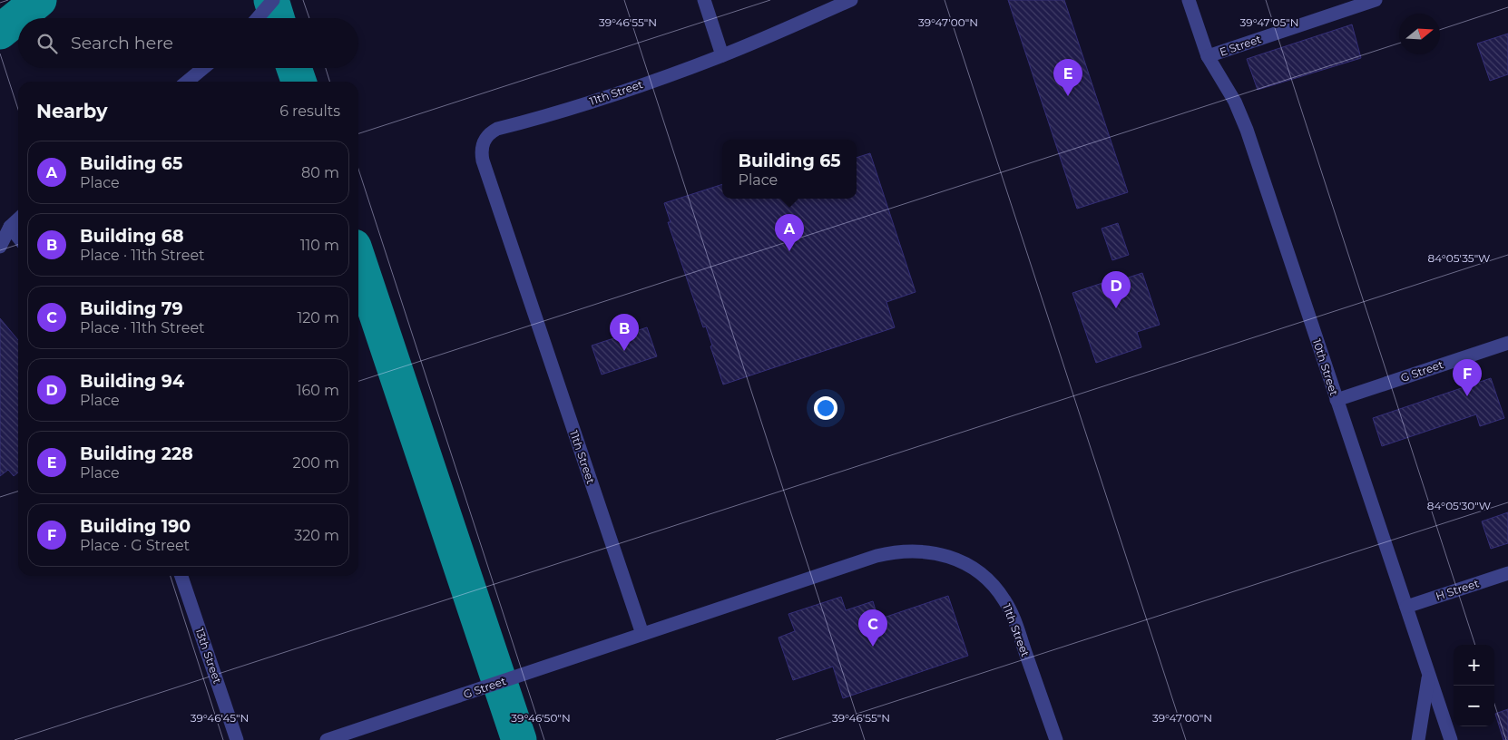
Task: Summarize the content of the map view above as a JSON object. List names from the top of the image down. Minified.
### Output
{"streets":{"street":["E Street","11th Street","10th Street","G Street","H Street","13th Street"]},"crossings":[["E Street","10th Street"],["11th Street","G Street"],["10th Street","G Street"],["10th Street","H Street"]],"north":"right","page":{"search":"Search here","pins":["E","A","D","B","F","C"],"heading":["Nearby","6 results"],"popup":["Building 65","Place"],"list":[{"mark":"A","name":"Building 65","note":"Place","value":"80 m"},{"mark":"B","name":"Building 68","note":"Place · 11th Street","value":"110 m"},{"mark":"C","name":"Building 79","note":"Place · 11th Street","value":"120 m"},{"mark":"D","name":"Building 94","note":"Place","value":"160 m"},{"mark":"E","name":"Building 228","note":"Place","value":"200 m"},{"mark":"F","name":"Building 190","note":"Place · G Street","value":"320 m"}],"map_buttons":["+","−"]},"coordinates":["39°46'55\"N","39°47'00\"N","39°47'05\"N","84°05'35\"W","84°05'30\"W","39°46'45\"N","39°46'50\"N"]}
